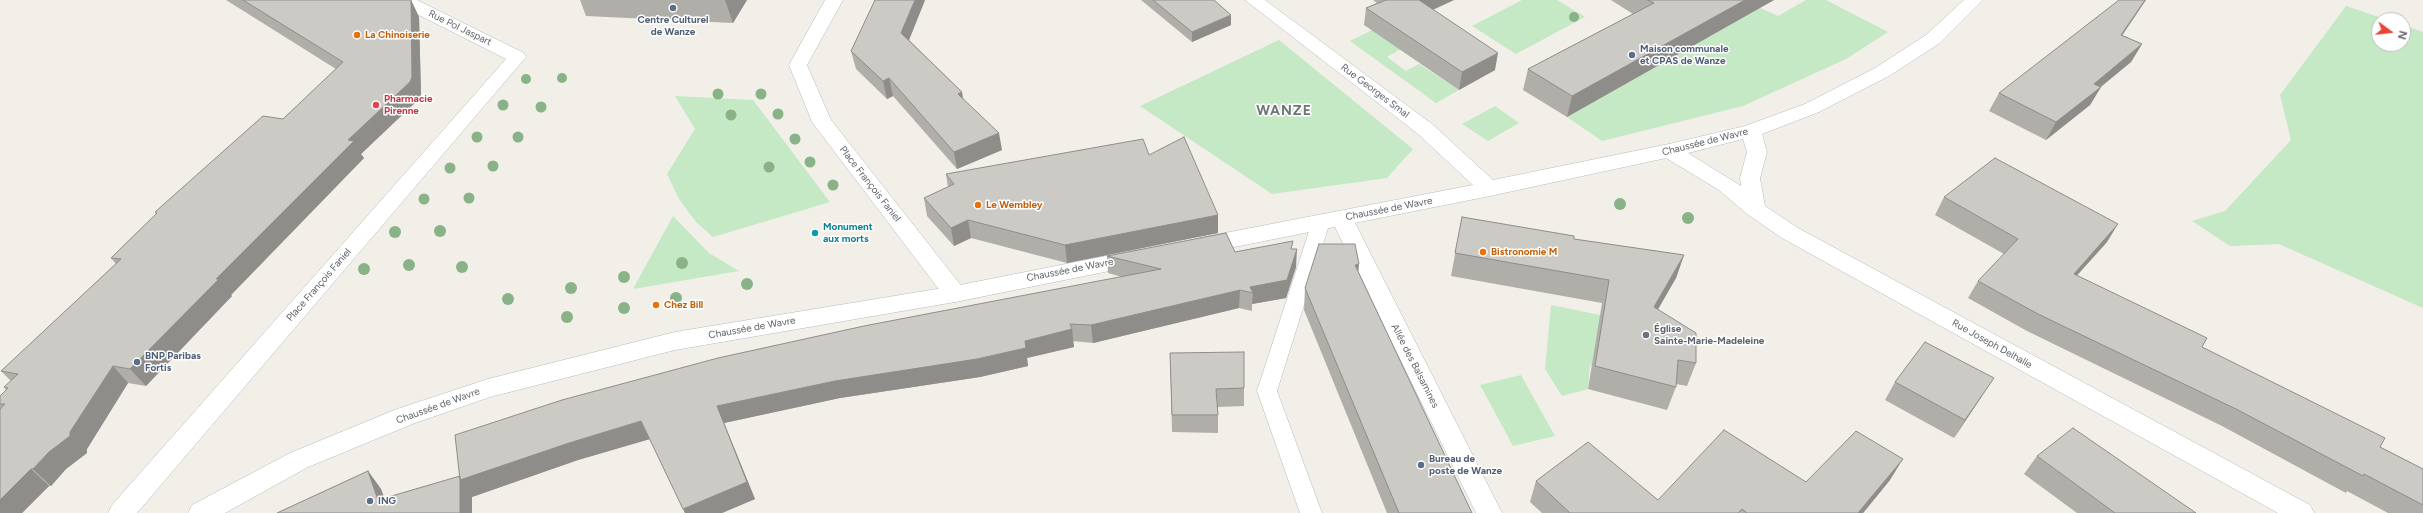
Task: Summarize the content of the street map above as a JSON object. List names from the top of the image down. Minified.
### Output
{"streets":{"street":["Rue Pol Jaspart","Rue Georges Smal","Chaussée de Wavre","Place François Faniel","Rue Joseph Delhalle","Allée des Balsamines"]},"crossings":[["Rue Pol Jaspart","Place François Faniel"],["Rue Georges Smal","Chaussée de Wavre"],["Chaussée de Wavre","Place François Faniel"],["Chaussée de Wavre","Rue Joseph Delhalle"],["Chaussée de Wavre","Allée des Balsamines"]],"districts":["WANZE"],"places":["Centre Culturel de Wanze","La Chinoiserie","Maison communale et CPAS de Wanze","Pharmacie Pirenne","Le Wembley","Monument aux morts","Bistronomie M","Chez Bill","Église Sainte-Marie-Madeleine","BNP Paribas Fortis","Bureau de poste de Wanze","ING"],"north":"right"}
